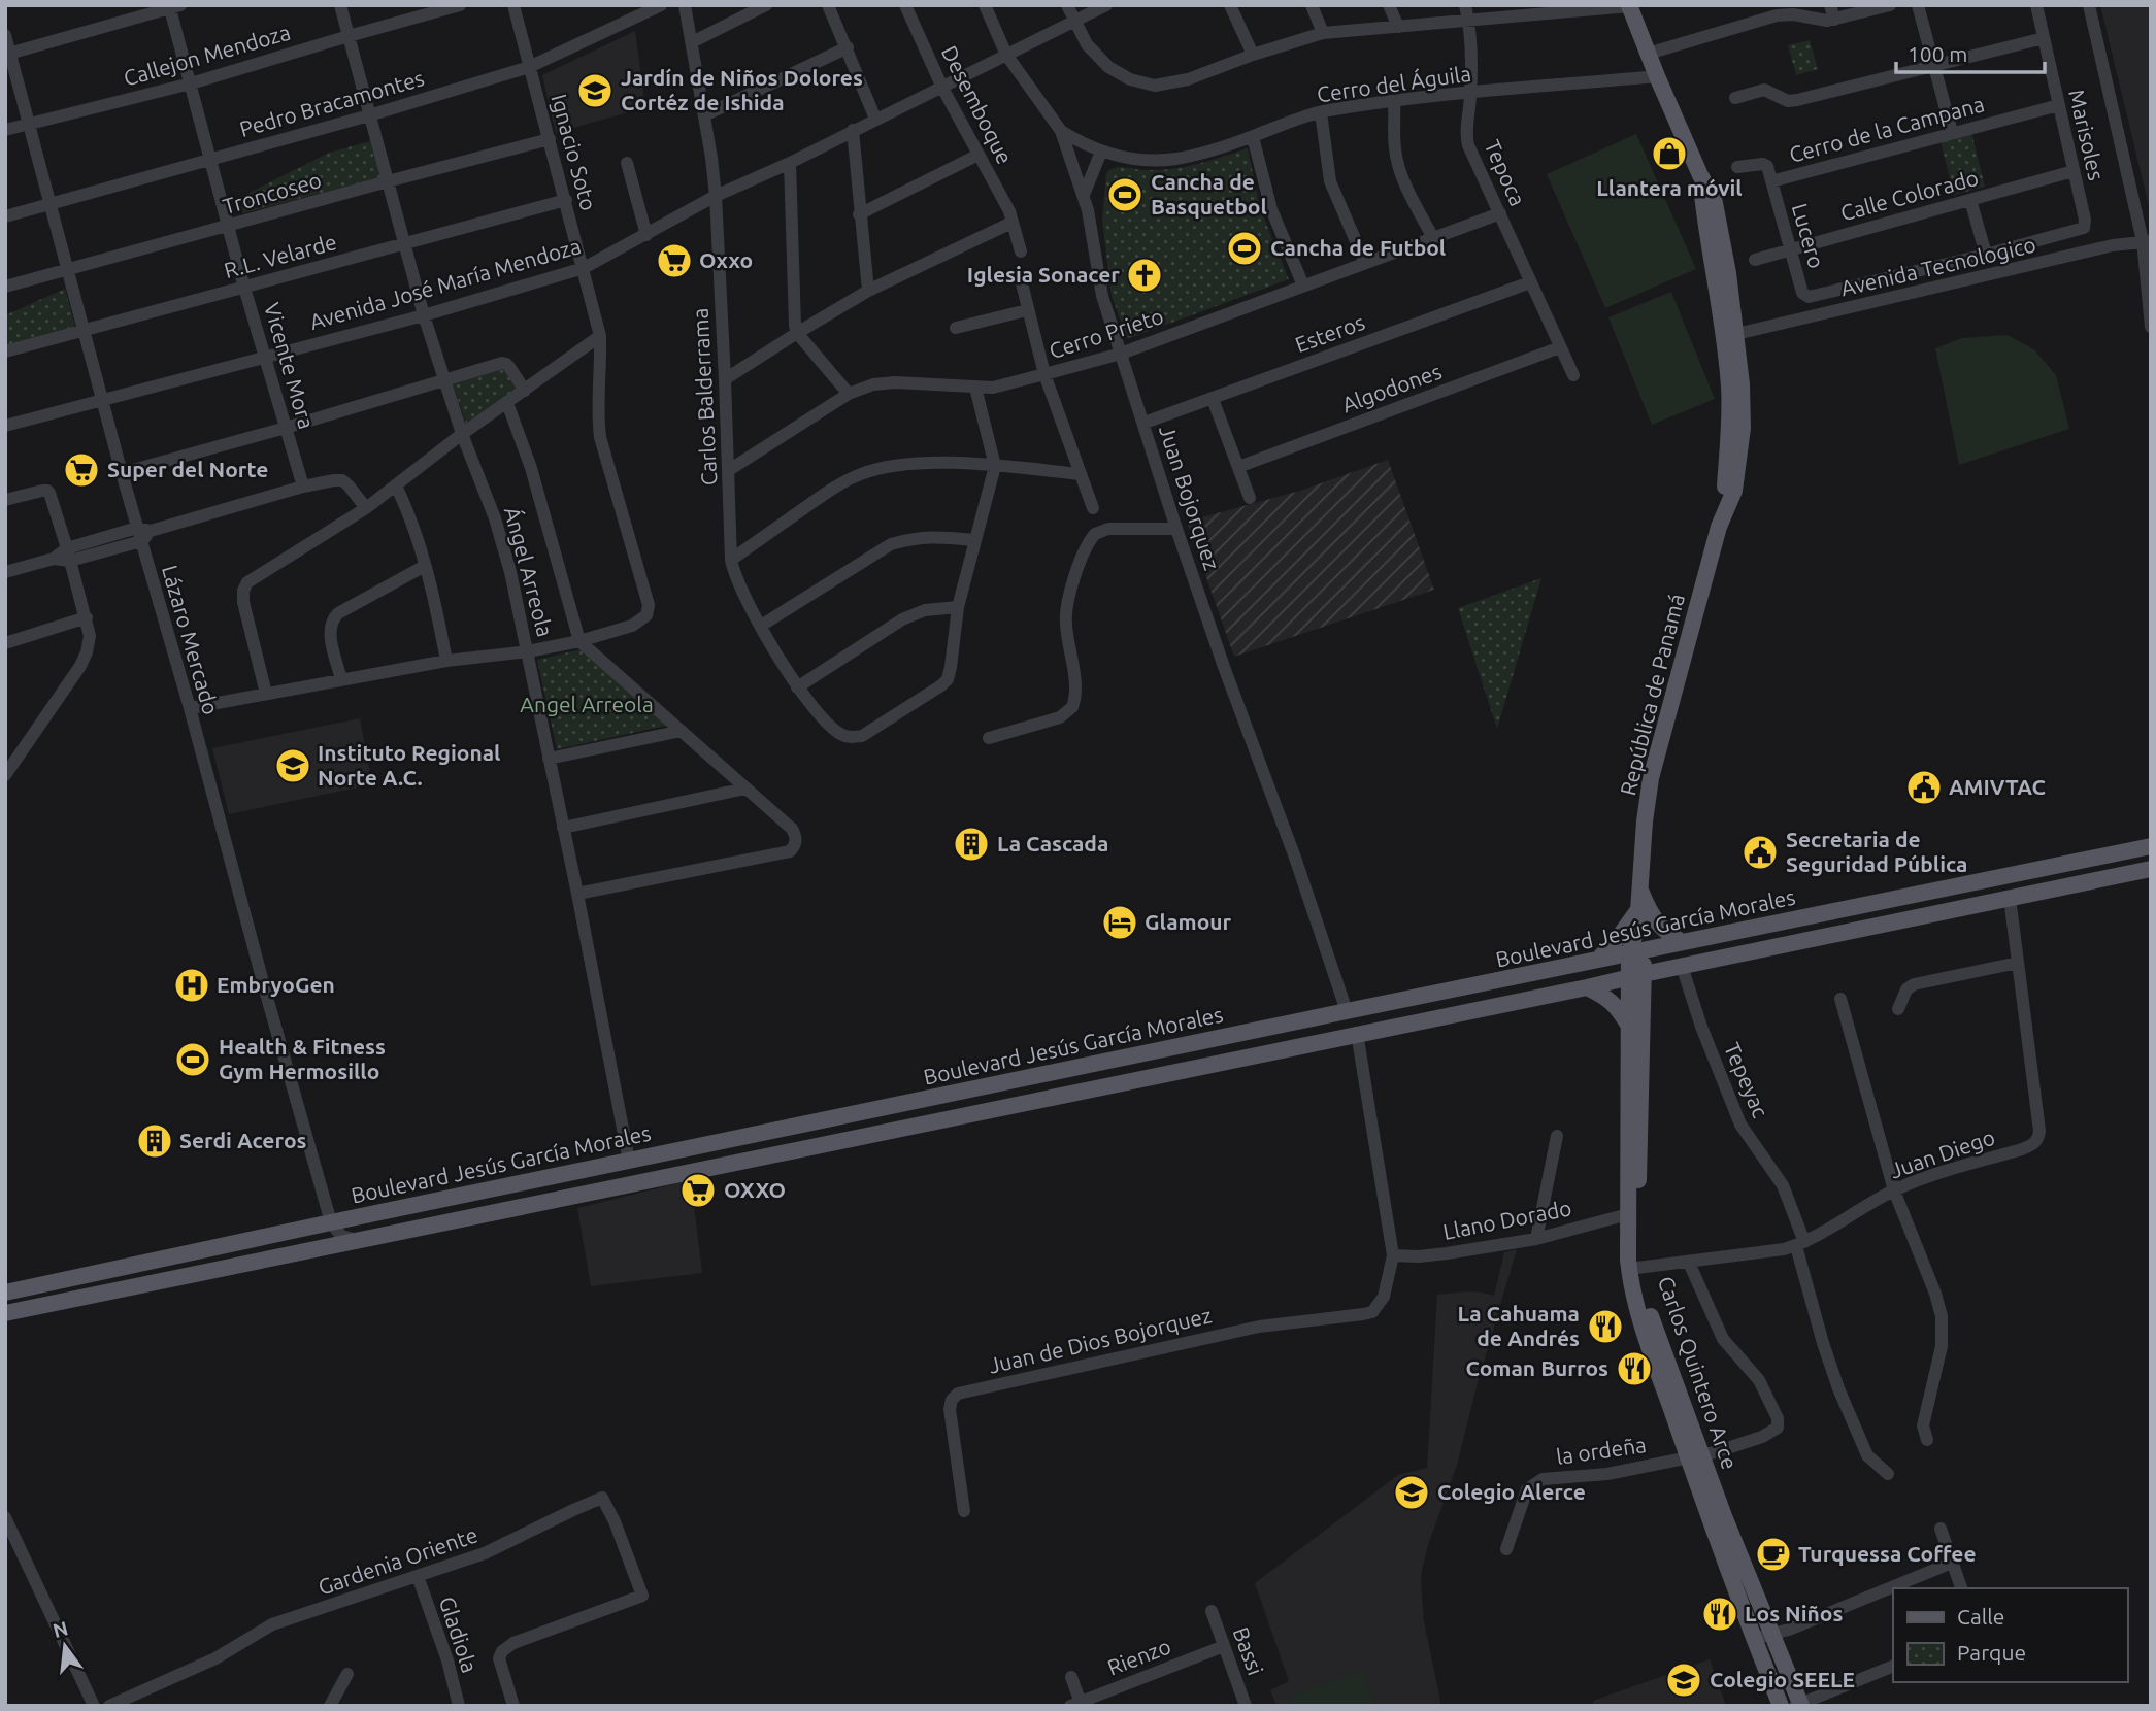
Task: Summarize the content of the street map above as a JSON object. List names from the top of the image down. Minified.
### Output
{"streets":{"main road":["República de Panamá","Boulevard Jesús García Morales","Carlos Quintero Arce"],"street":["Callejon Mendoza","Cerro del Águila","Pedro Bracamontes","Desemboque","Cerro de la Campana","Marisoles","Ignacio Soto","Tepoca","Troncoseo","Calle Colorado","Lucero","R.L. Velarde","Avenida Tecnologico","Avenida José María Mendoza","Cerro Prieto","Esteros","Vicente Mora","Algodones","Carlos Balderrama","Juan Bojorquez","Ángel Arreola","Lázaro Mercado","Tepeyac","Juan Diego","Llano Dorado","Juan de Dios Bojorquez","la ordeña","Gardenia Oriente","Gladiola","Bassi","Rienzo"]},"crossings":[["Callejon Mendoza","Vicente Mora"],["Callejon Mendoza","Ángel Arreola"],["Callejon Mendoza","Lázaro Mercado"],["Cerro del Águila","Tepoca"],["Cerro del Águila","Juan Bojorquez"],["Cerro del Águila","República de Panamá"],["Pedro Bracamontes","Ignacio Soto"],["Pedro Bracamontes","Vicente Mora"],["Pedro Bracamontes","Ángel Arreola"],["Pedro Bracamontes","Lázaro Mercado"],["Desemboque","Avenida José María Mendoza"],["Cerro de la Campana","Marisoles"],["Cerro de la Campana","Lucero"],["Marisoles","Calle Colorado"],["Marisoles","Lucero"],["Ignacio Soto","Troncoseo"],["Ignacio Soto","R.L. Velarde"],["Ignacio Soto","Avenida José María Mendoza"],["Tepoca","Cerro Prieto"],["Tepoca","Esteros"],["Tepoca","Algodones"],["Troncoseo","Vicente Mora"],["Troncoseo","Ángel Arreola"],["Troncoseo","Lázaro Mercado"],["Calle Colorado","Lucero"],["R.L. Velarde","Vicente Mora"],["R.L. Velarde","Ángel Arreola"],["R.L. Velarde","Lázaro Mercado"],["Avenida Tecnologico","República de Panamá"],["Avenida José María Mendoza","Vicente Mora"],["Avenida José María Mendoza","Carlos Balderrama"],["Avenida José María Mendoza","Juan Bojorquez"],["Avenida José María Mendoza","Ángel Arreola"],["Avenida José María Mendoza","Lázaro Mercado"],["Cerro Prieto","Carlos Balderrama"],["Cerro Prieto","Juan Bojorquez"],["Esteros","Juan Bojorquez"],["Juan Bojorquez","Boulevard Jesús García Morales"],["Ángel Arreola","Boulevard Jesús García Morales"],["Lázaro Mercado","Boulevard Jesús García Morales"],["República de Panamá","Boulevard Jesús García Morales"],["República de Panamá","Carlos Quintero Arce"],["Boulevard Jesús García Morales","Tepeyac"],["Boulevard Jesús García Morales","Juan Diego"],["Boulevard Jesús García Morales","Carlos Quintero Arce"],["Tepeyac","Juan Diego"],["Juan Diego","Carlos Quintero Arce"],["Llano Dorado","Juan de Dios Bojorquez"],["Llano Dorado","Carlos Quintero Arce"],["Carlos Quintero Arce","la ordeña"],["Gardenia Oriente","Gladiola"],["Bassi","Rienzo"]],"parks":["Angel Arreola"],"places":{"school or university":["Jardín de Niños Dolores Cortéz de Ishida","Instituto Regional Norte A.C.","Colegio Alerce","Colegio SEELE"],"shop":["Llantera móvil"],"sports":["Cancha de Basquetbol","Cancha de Futbol","Health & Fitness Gym Hermosillo"],"supermarket":["Oxxo","Super del Norte","OXXO"],"church":["Iglesia Sonacer"],"public building":["AMIVTAC","Secretaria de Seguridad Pública"],"building":["La Cascada","Serdi Aceros"],"hotel":["Glamour"],"hospital":["EmbryoGen"],"restaurant":["La Cahuama de Andrés","Coman Burros","Los Niños"],"cafe":["Turquessa Coffee"]},"legend":["Calle","Parque"],"scale_bar":"100 m","north":"top"}
